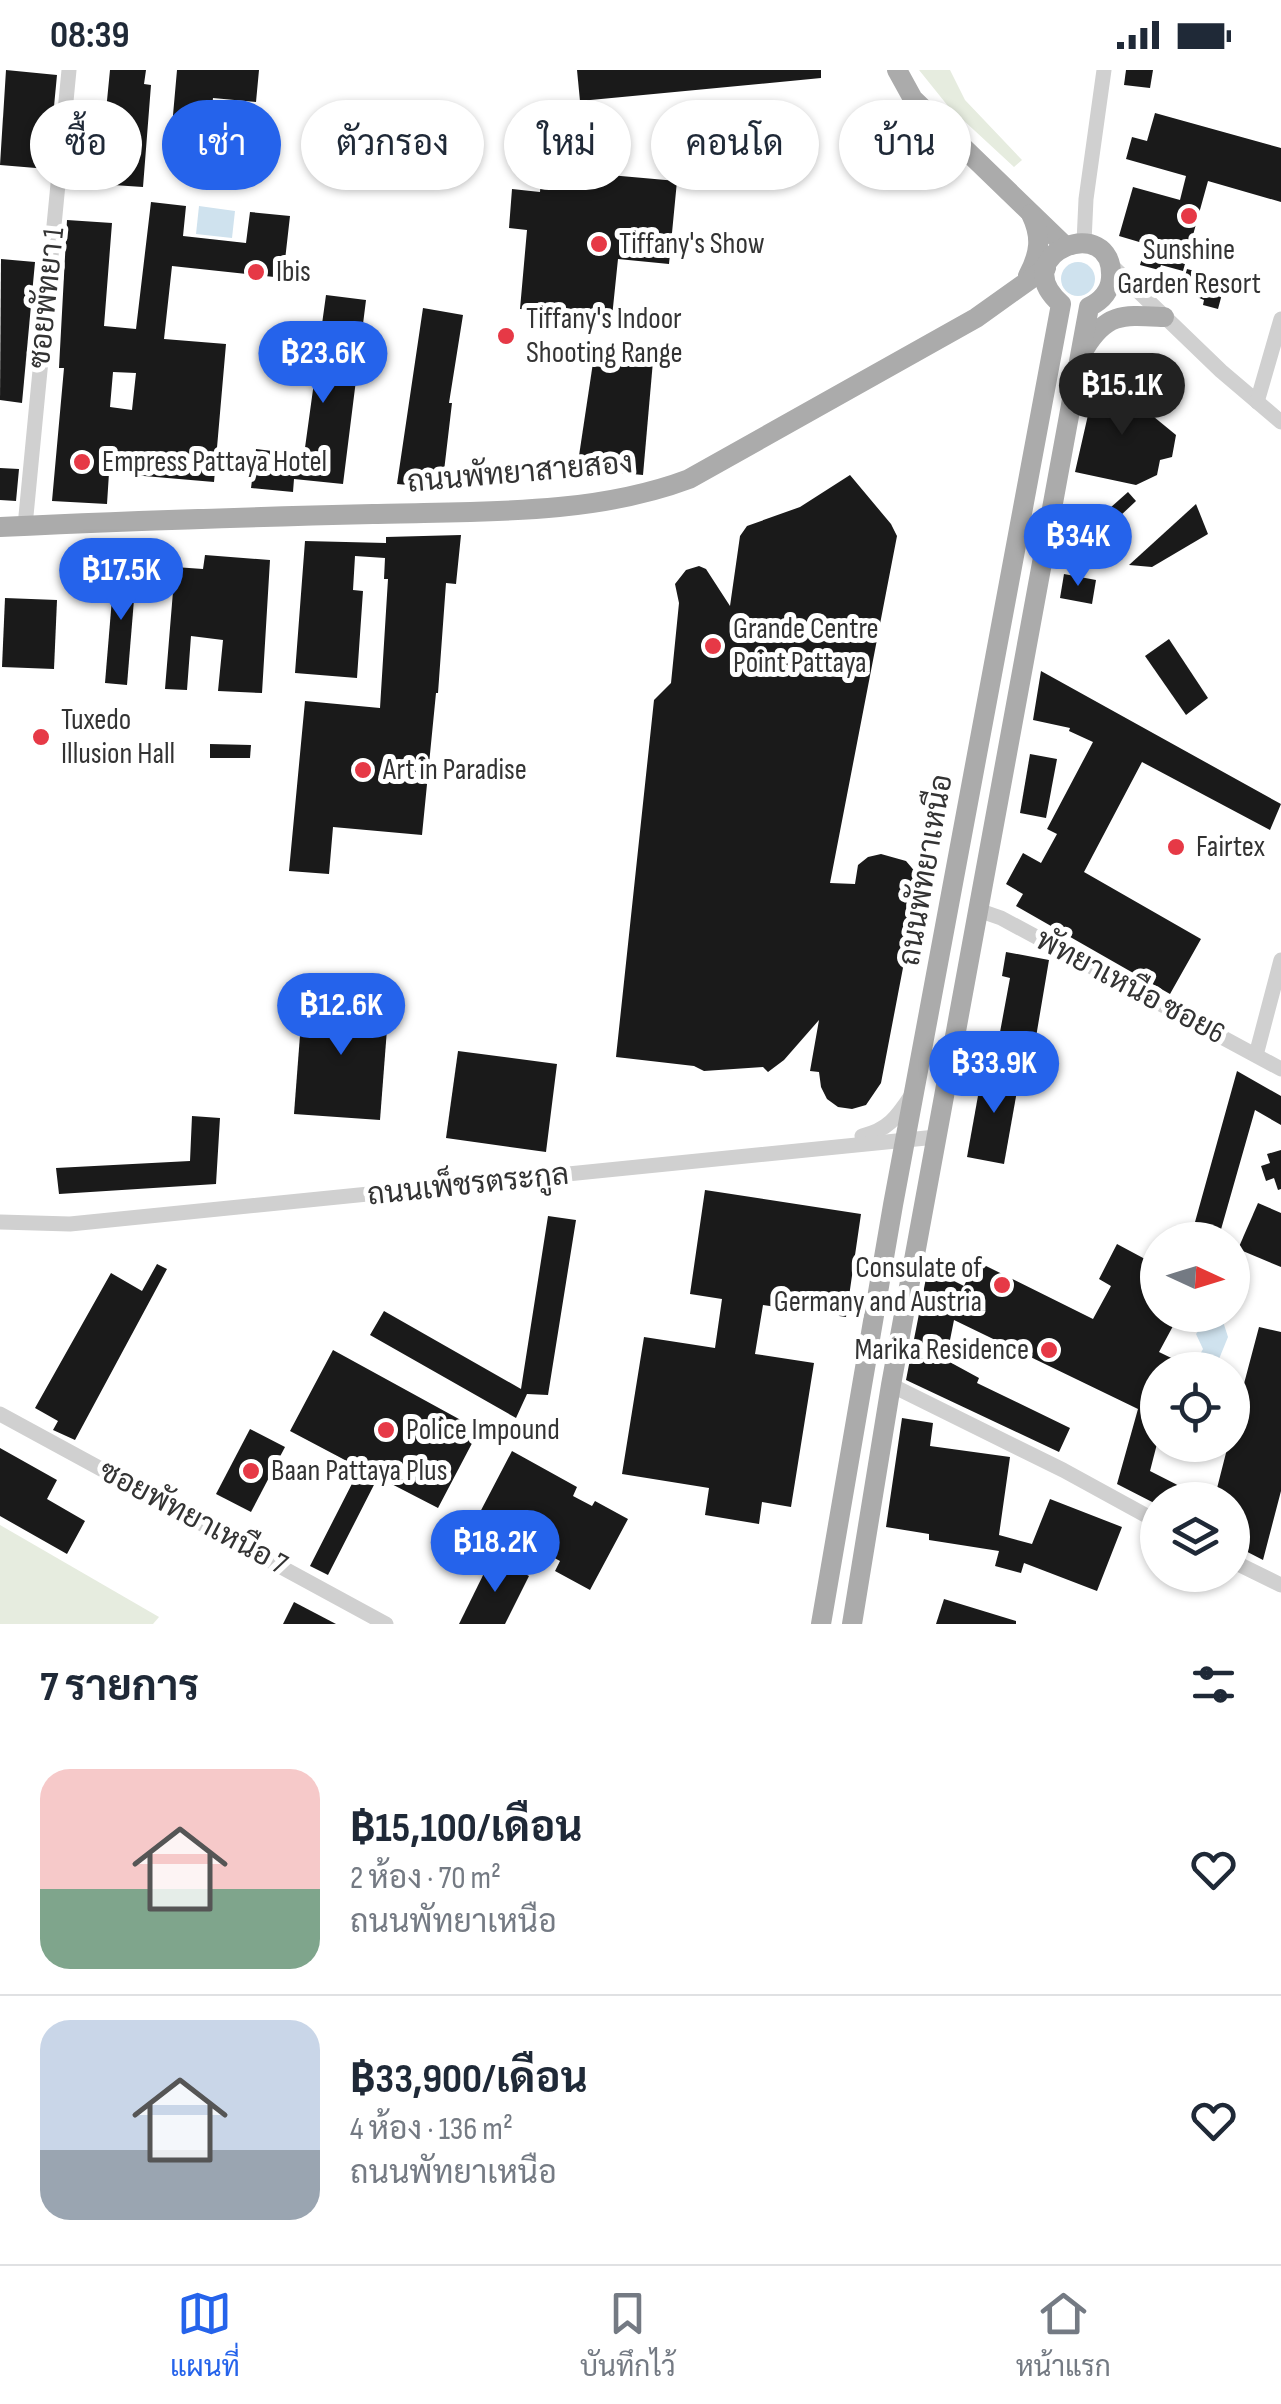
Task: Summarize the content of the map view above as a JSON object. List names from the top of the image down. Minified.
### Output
{"streets":{"main road":["ถนนพัทยาสายสอง","ถนนพัทยาเหนือ"],"street":["ซอยพัทยา 1","พัทยาเหนือ ซอย6","ถนนเพ็ชรตระกูล","ซอยพัทยาเหนือ 7"]},"crossings":[["ซอยพัทยา 1","ถนนพัทยาสายสอง"],["ถนนพัทยาสายสอง","ถนนพัทยาเหนือ"],["ถนนพัทยาเหนือ","พัทยาเหนือ ซอย6"],["ถนนพัทยาเหนือ","ถนนเพ็ชรตระกูล"]],"places":["Sunshine Garden Resort","Tiffany's Show","Ibis","Tiffany's Indoor Shooting Range","Empress Pattaya Hotel","Grande Centre Point Pattaya","Tuxedo Illusion Hall","Art in Paradise","Fairtex","Consulate of Germany and Austria","Marika Residence","Police Impound","Baan Pattaya Plus"],"north":"right","page":{"status":"08:39","chip":["ซื้อ","เช่า","ตัวกรอง","ใหม่","คอนโด","บ้าน"],"price":["฿23.6K","฿15.1K","฿34K","฿17.5K","฿12.6K","฿33.9K","฿18.2K"],"heading":"7 รายการ","list":[{"name":"฿15,100/เดือน","note":"2 ห้อง · 70 m² · ถนนพัทยาเหนือ"},{"name":"฿33,900/เดือน","note":"4 ห้อง · 136 m² · ถนนพัทยาเหนือ"}],"tabs":["แผนที่","บันทึกไว้","หน้าแรก"]}}
